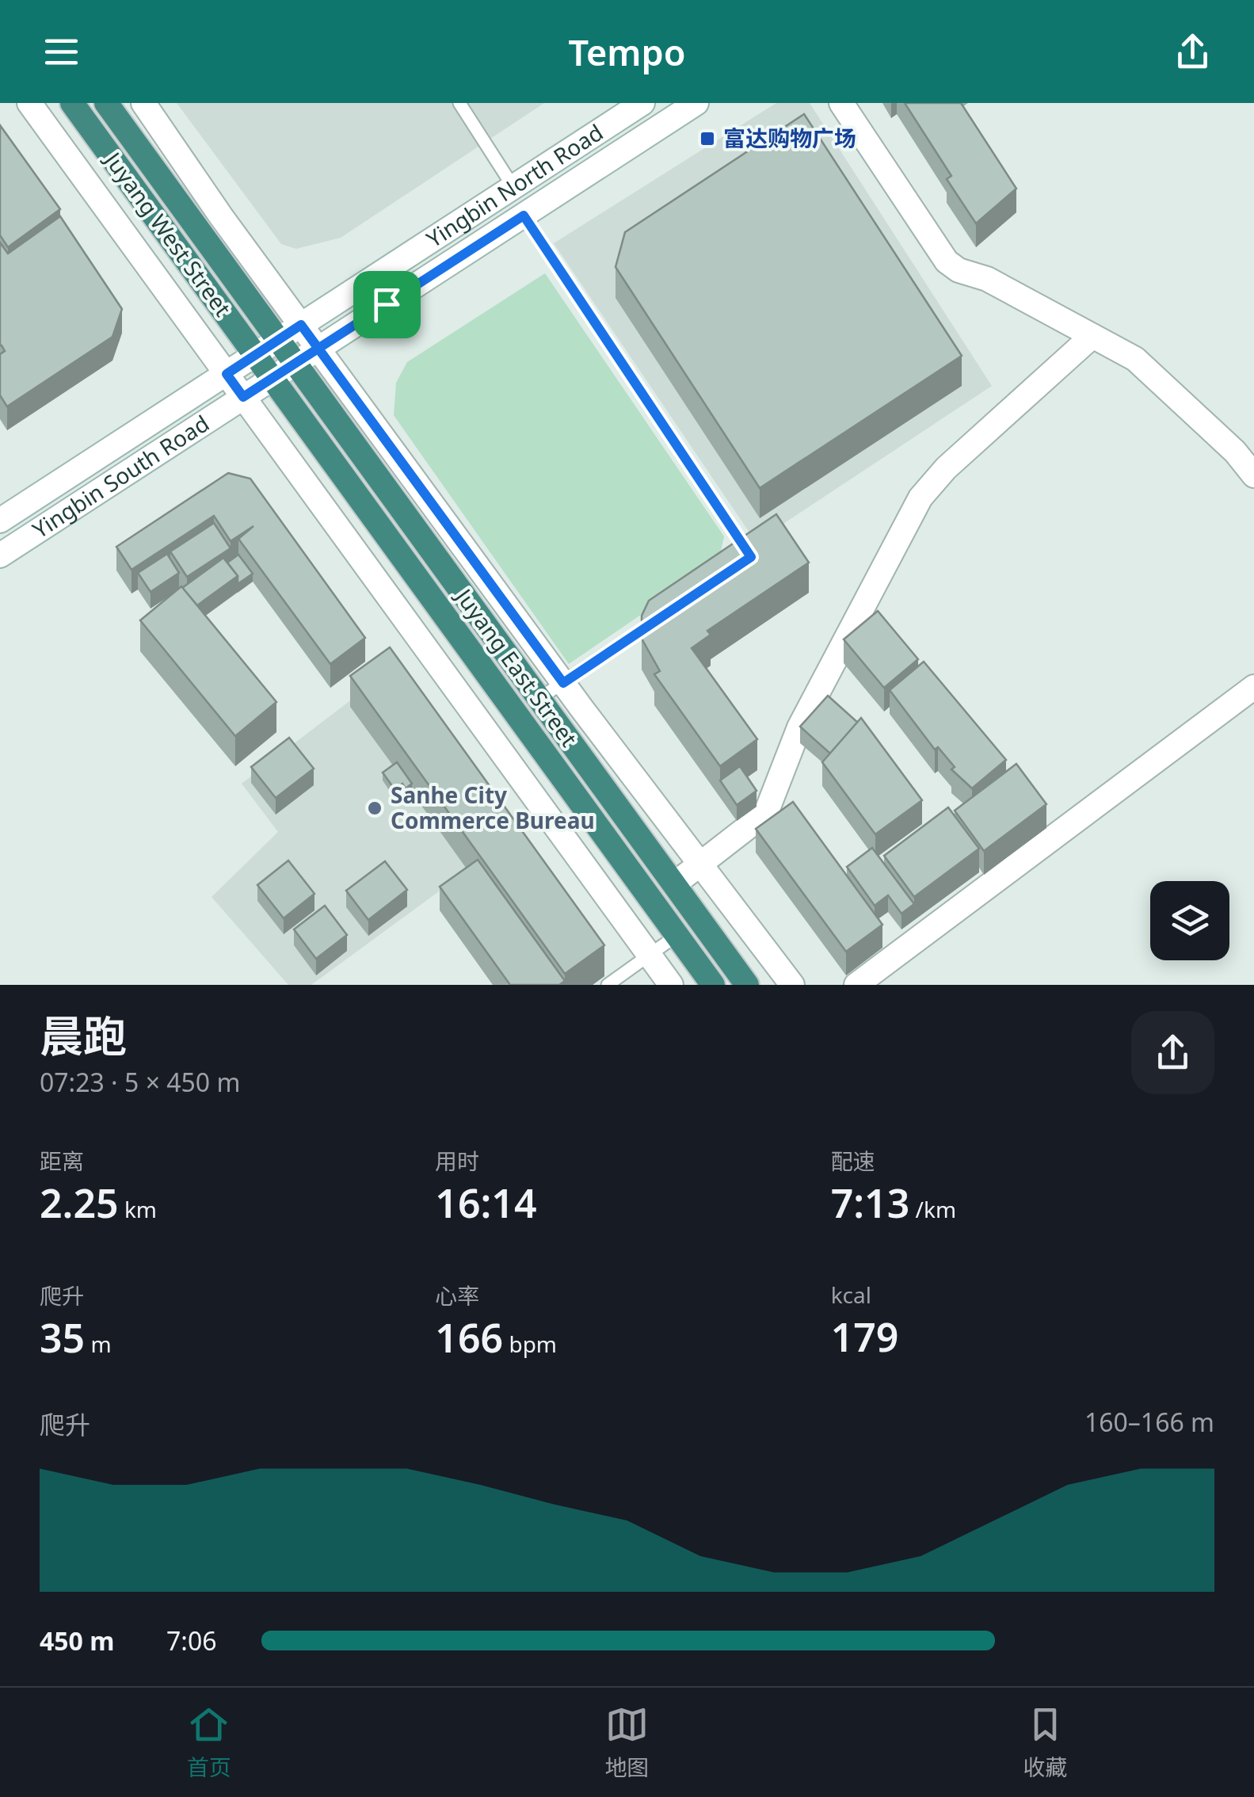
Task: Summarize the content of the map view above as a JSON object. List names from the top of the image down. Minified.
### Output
{"streets":{"highway":["Juyang West Street","Juyang East Street"],"street":["Yingbin North Road","Yingbin South Road"]},"crossings":[["Yingbin North Road","Juyang West Street"],["Yingbin North Road","Yingbin South Road"],["Yingbin North Road","Juyang East Street"],["Juyang West Street","Yingbin South Road"],["Juyang West Street","Juyang East Street"],["Yingbin South Road","Juyang East Street"]],"places":{"transit":["富达购物广场"],"other":["Sanhe City Commerce Bureau"]},"page":{"header":"Tempo","heading":["晨跑","07:23 · 5 × 450 m"],"stats":[["距离","2.25 km"],["用时","16:14"],["配速","7:13 /km"],["爬升","35 m"],["心率","166 bpm"],["kcal","179"]],"chart":["爬升","160–166 m"],"list":[{"name":"450 m","note":"7:06"}],"tabs":["首页","地图","收藏"]}}
